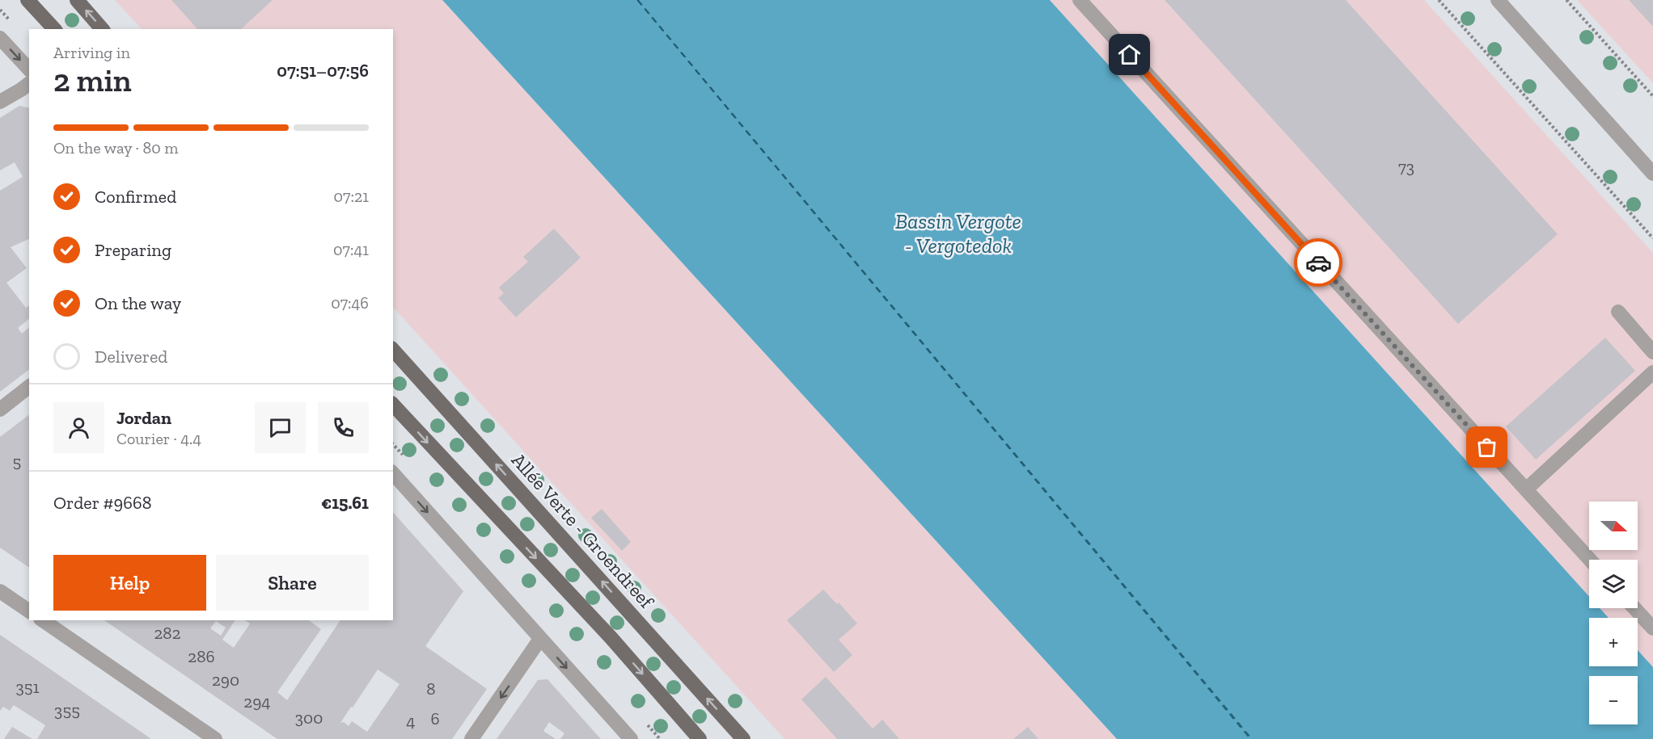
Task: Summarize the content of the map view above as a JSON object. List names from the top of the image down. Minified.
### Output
{"streets":{"main road":["Allée Verte - Groendreef"]},"water":["Bassin Vergote - Vergotedok"],"house_numbers":["73","5","282","286","290","351","8","294","355","300","6","4"],"north":"right","page":{"heading":["2 min","Arriving in","07:51–07:56"],"panel":["Jordan","Courier · 4.4","Order #9668","€15.61"],"bar":"On the way · 80 m","list":[["Confirmed","07:21"],["Preparing","07:41"],["On the way","07:46"],"Delivered"],"map_buttons":["+","−"],"buttons":["Help","Share"]}}
